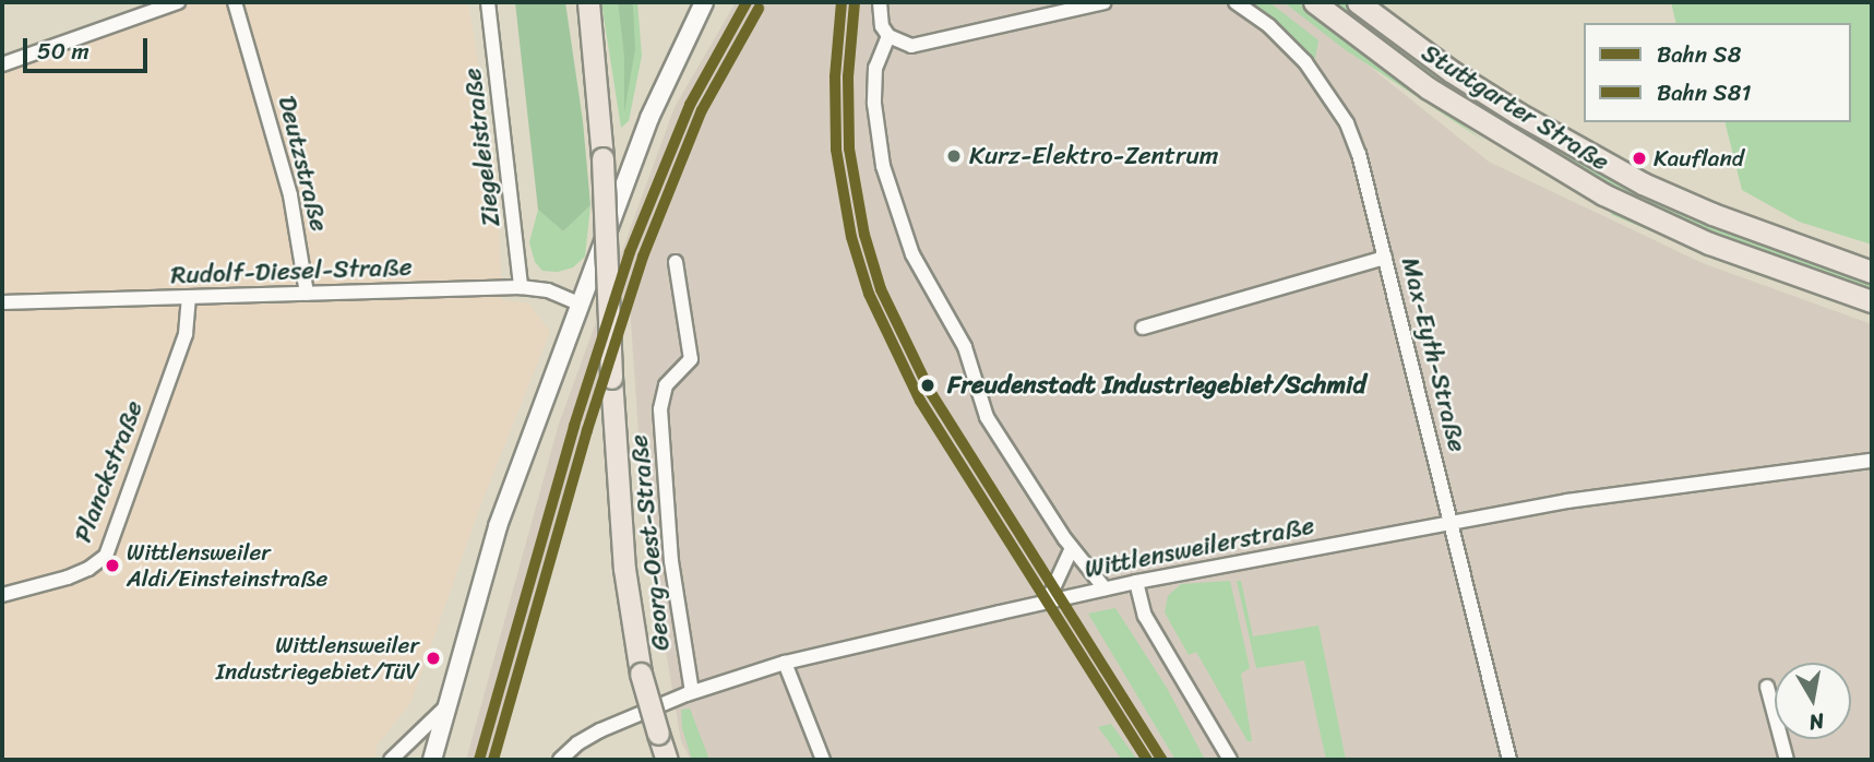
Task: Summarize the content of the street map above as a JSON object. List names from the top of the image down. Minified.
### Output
{"streets":{"main road":["Stuttgarter Straße"],"street":["Ziegeleistraße","Deutzstraße","Rudolf-Diesel-Straße","Max-Eyth-Straße","Planckstraße","Georg-Oest-Straße","Wittlensweilerstraße"]},"crossings":[["Ziegeleistraße","Rudolf-Diesel-Straße"],["Deutzstraße","Rudolf-Diesel-Straße"],["Rudolf-Diesel-Straße","Planckstraße"],["Max-Eyth-Straße","Wittlensweilerstraße"],["Georg-Oest-Straße","Wittlensweilerstraße"]],"places":["Kurz-Elektro-Zentrum","Kaufland","Freudenstadt Industriegebiet/Schmid","Wittlensweiler Aldi/Einsteinstraße","Wittlensweiler Industriegebiet/TüV"],"lines":["rail line S8","rail line S81"],"legend":["Bahn S8","Bahn S81"],"scale_bar":"50 m","north":"bottom"}
